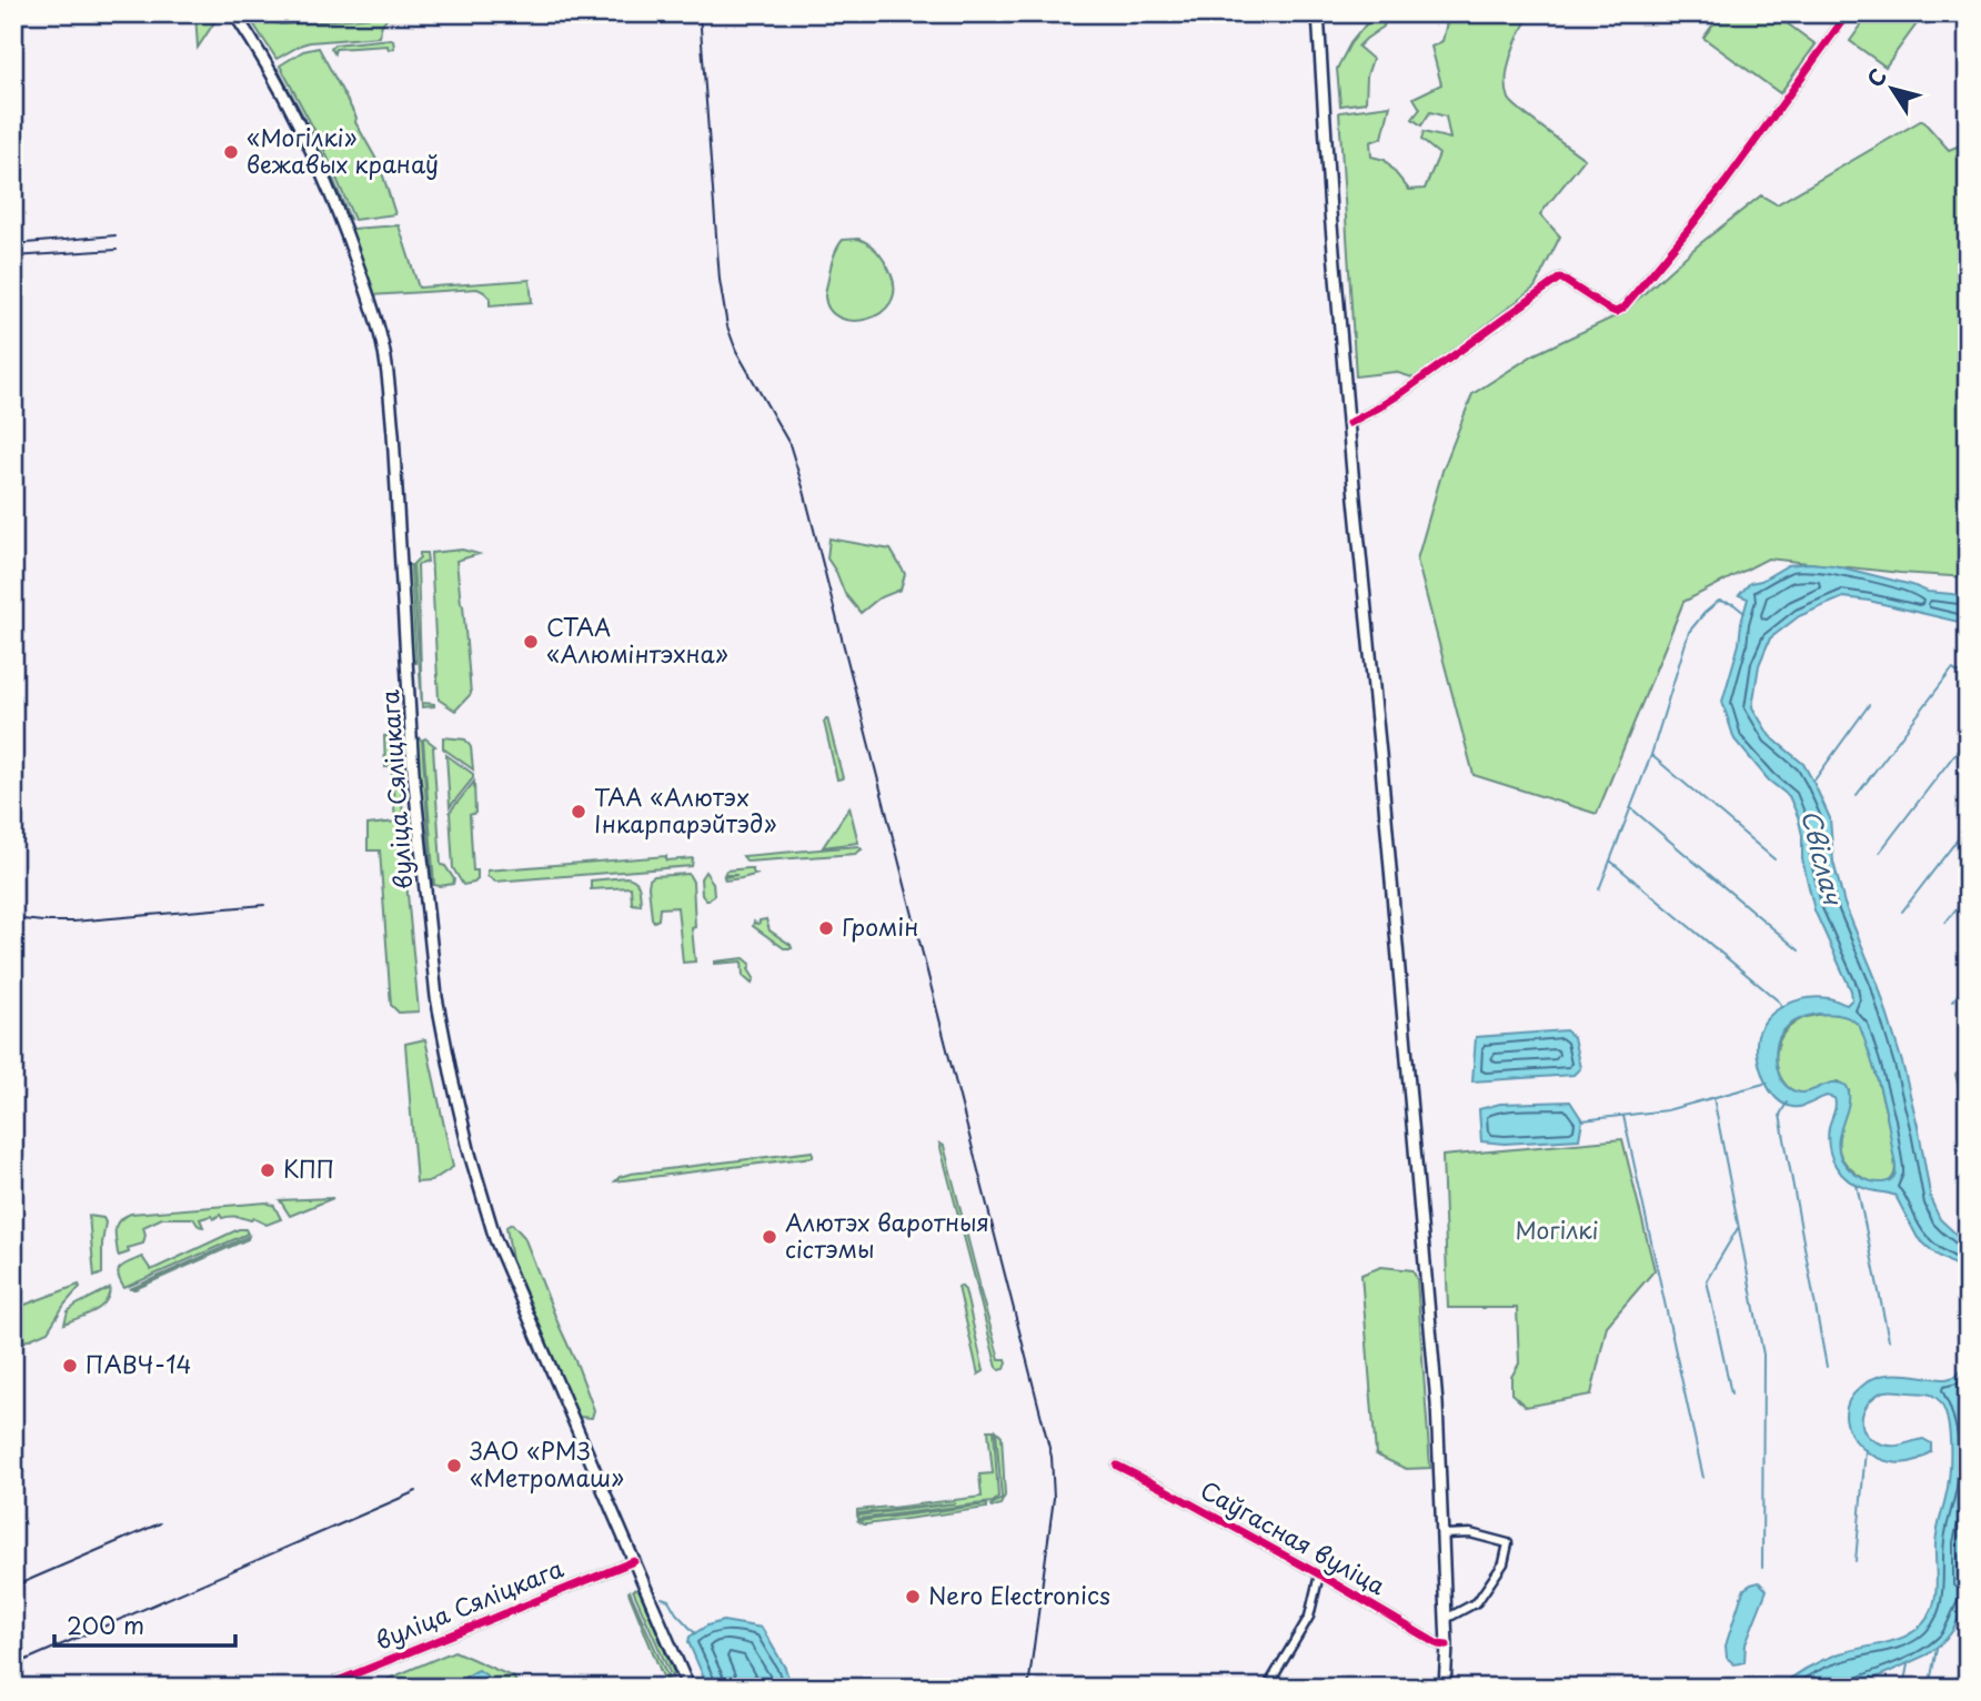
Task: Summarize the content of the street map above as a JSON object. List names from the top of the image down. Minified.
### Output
{"streets":{"main road":["вуліца Сяліцкага"],"street":["Саўгасная вуліца"]},"water":["Свіслач"],"parks":["Могілкі"],"places":["«Могілкі» вежавых кранаў","СТАА «Алюмінтэхна»","ТАА «Алютэх Інкарпарэйтэд»","Громін","КПП","Алютэх варотныя сістэмы","ПАВЧ-14","ЗАО «РМЗ «Метромаш»","Nero Electronics"],"scale_bar":"200 m","north":"top left"}
